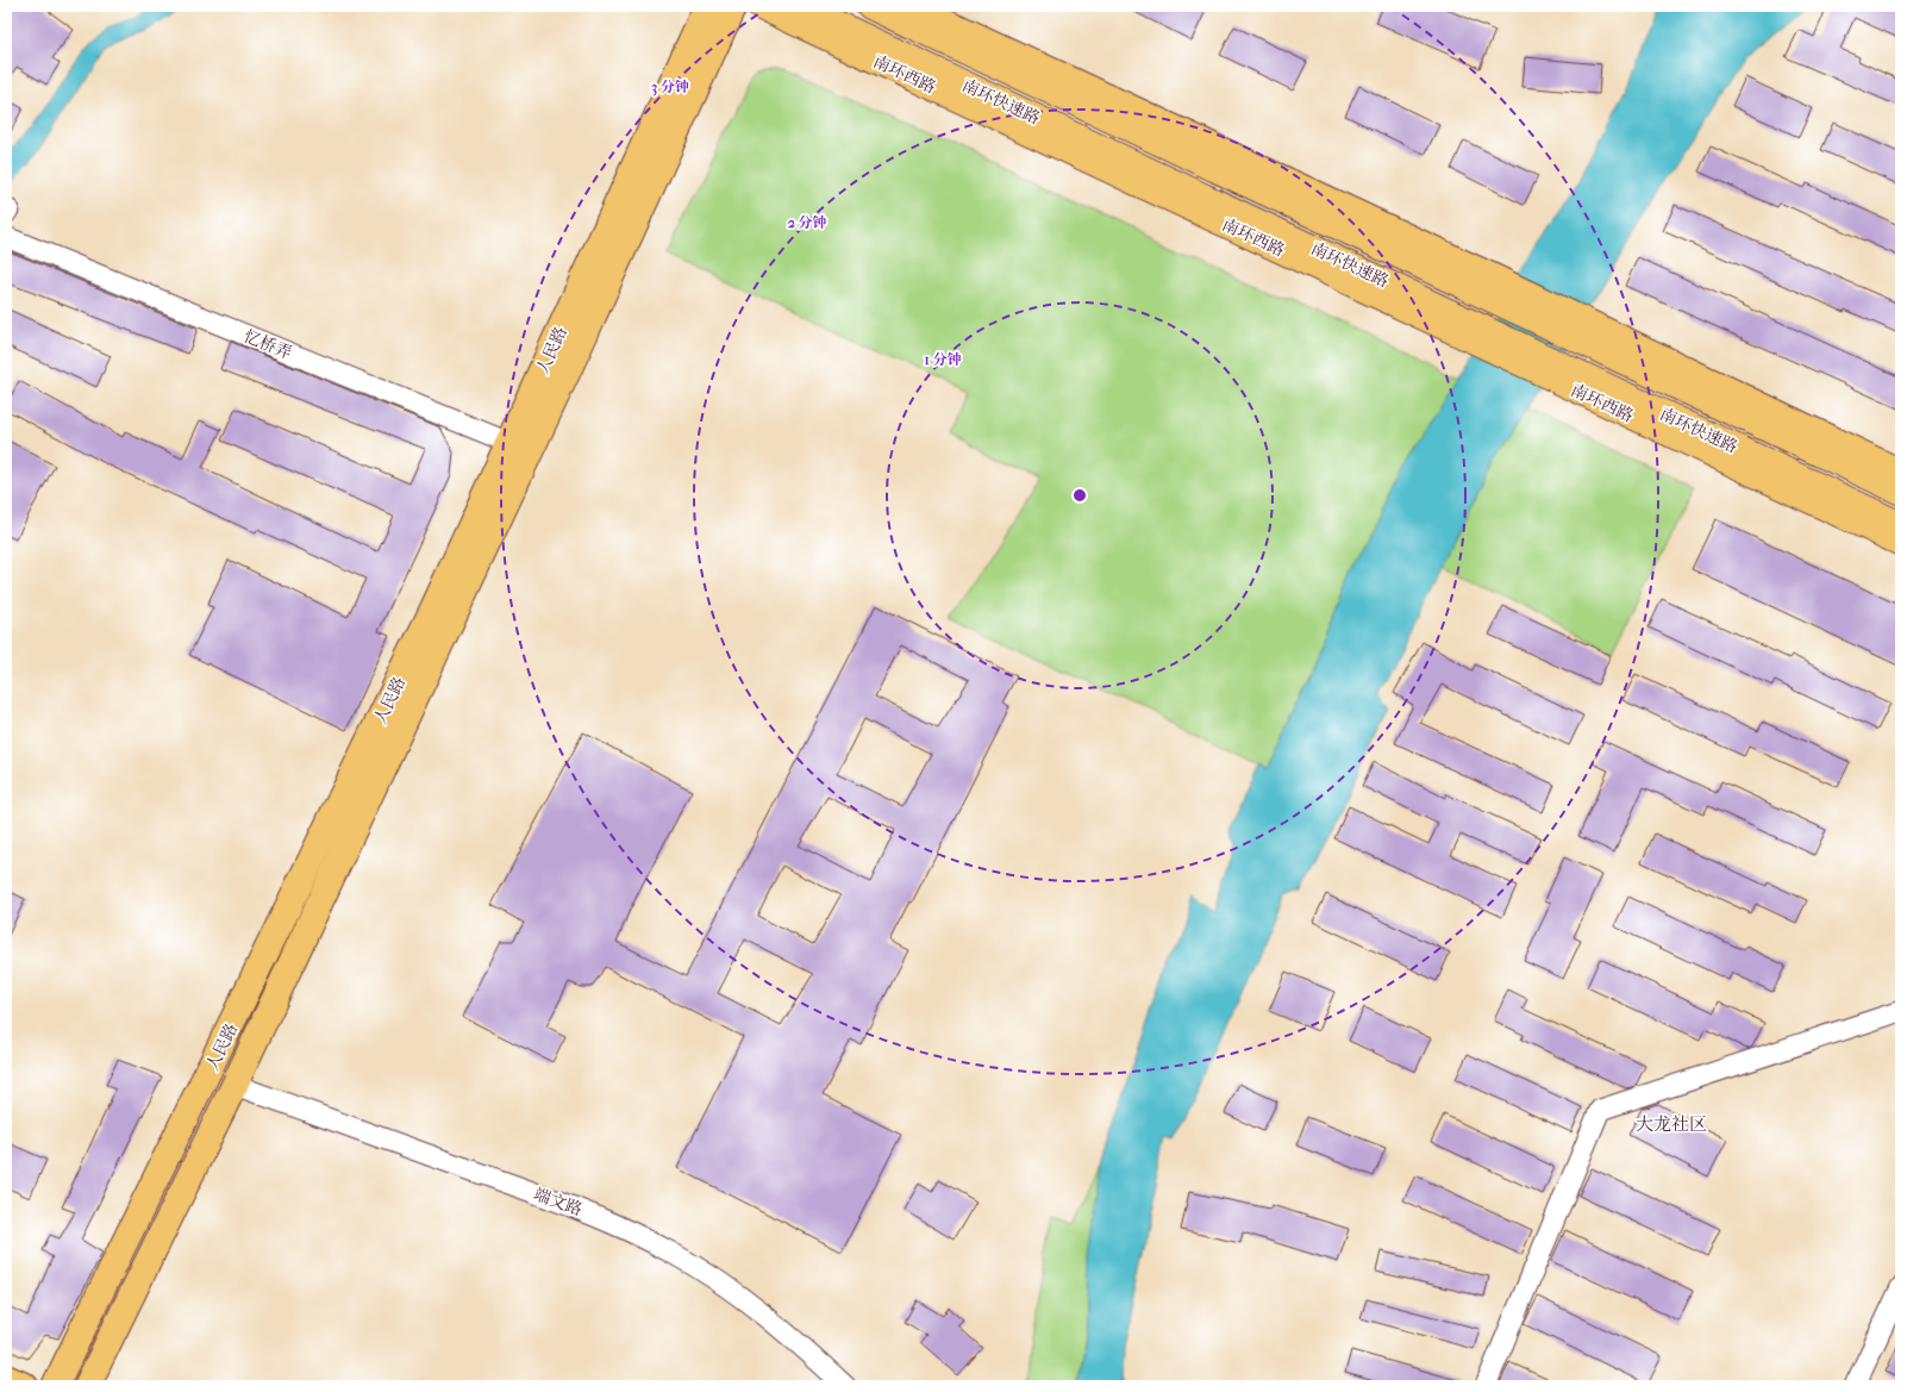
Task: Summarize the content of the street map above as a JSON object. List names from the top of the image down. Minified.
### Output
{"streets":{"main road":["南环西路","南环快速路","人民路"],"street":["忆桥弄","端文路"]},"crossings":[["忆桥弄","人民路"],["人民路","端文路"]],"districts":["大龙社区"],"rings":["3 分钟","2 分钟","1 分钟"]}
